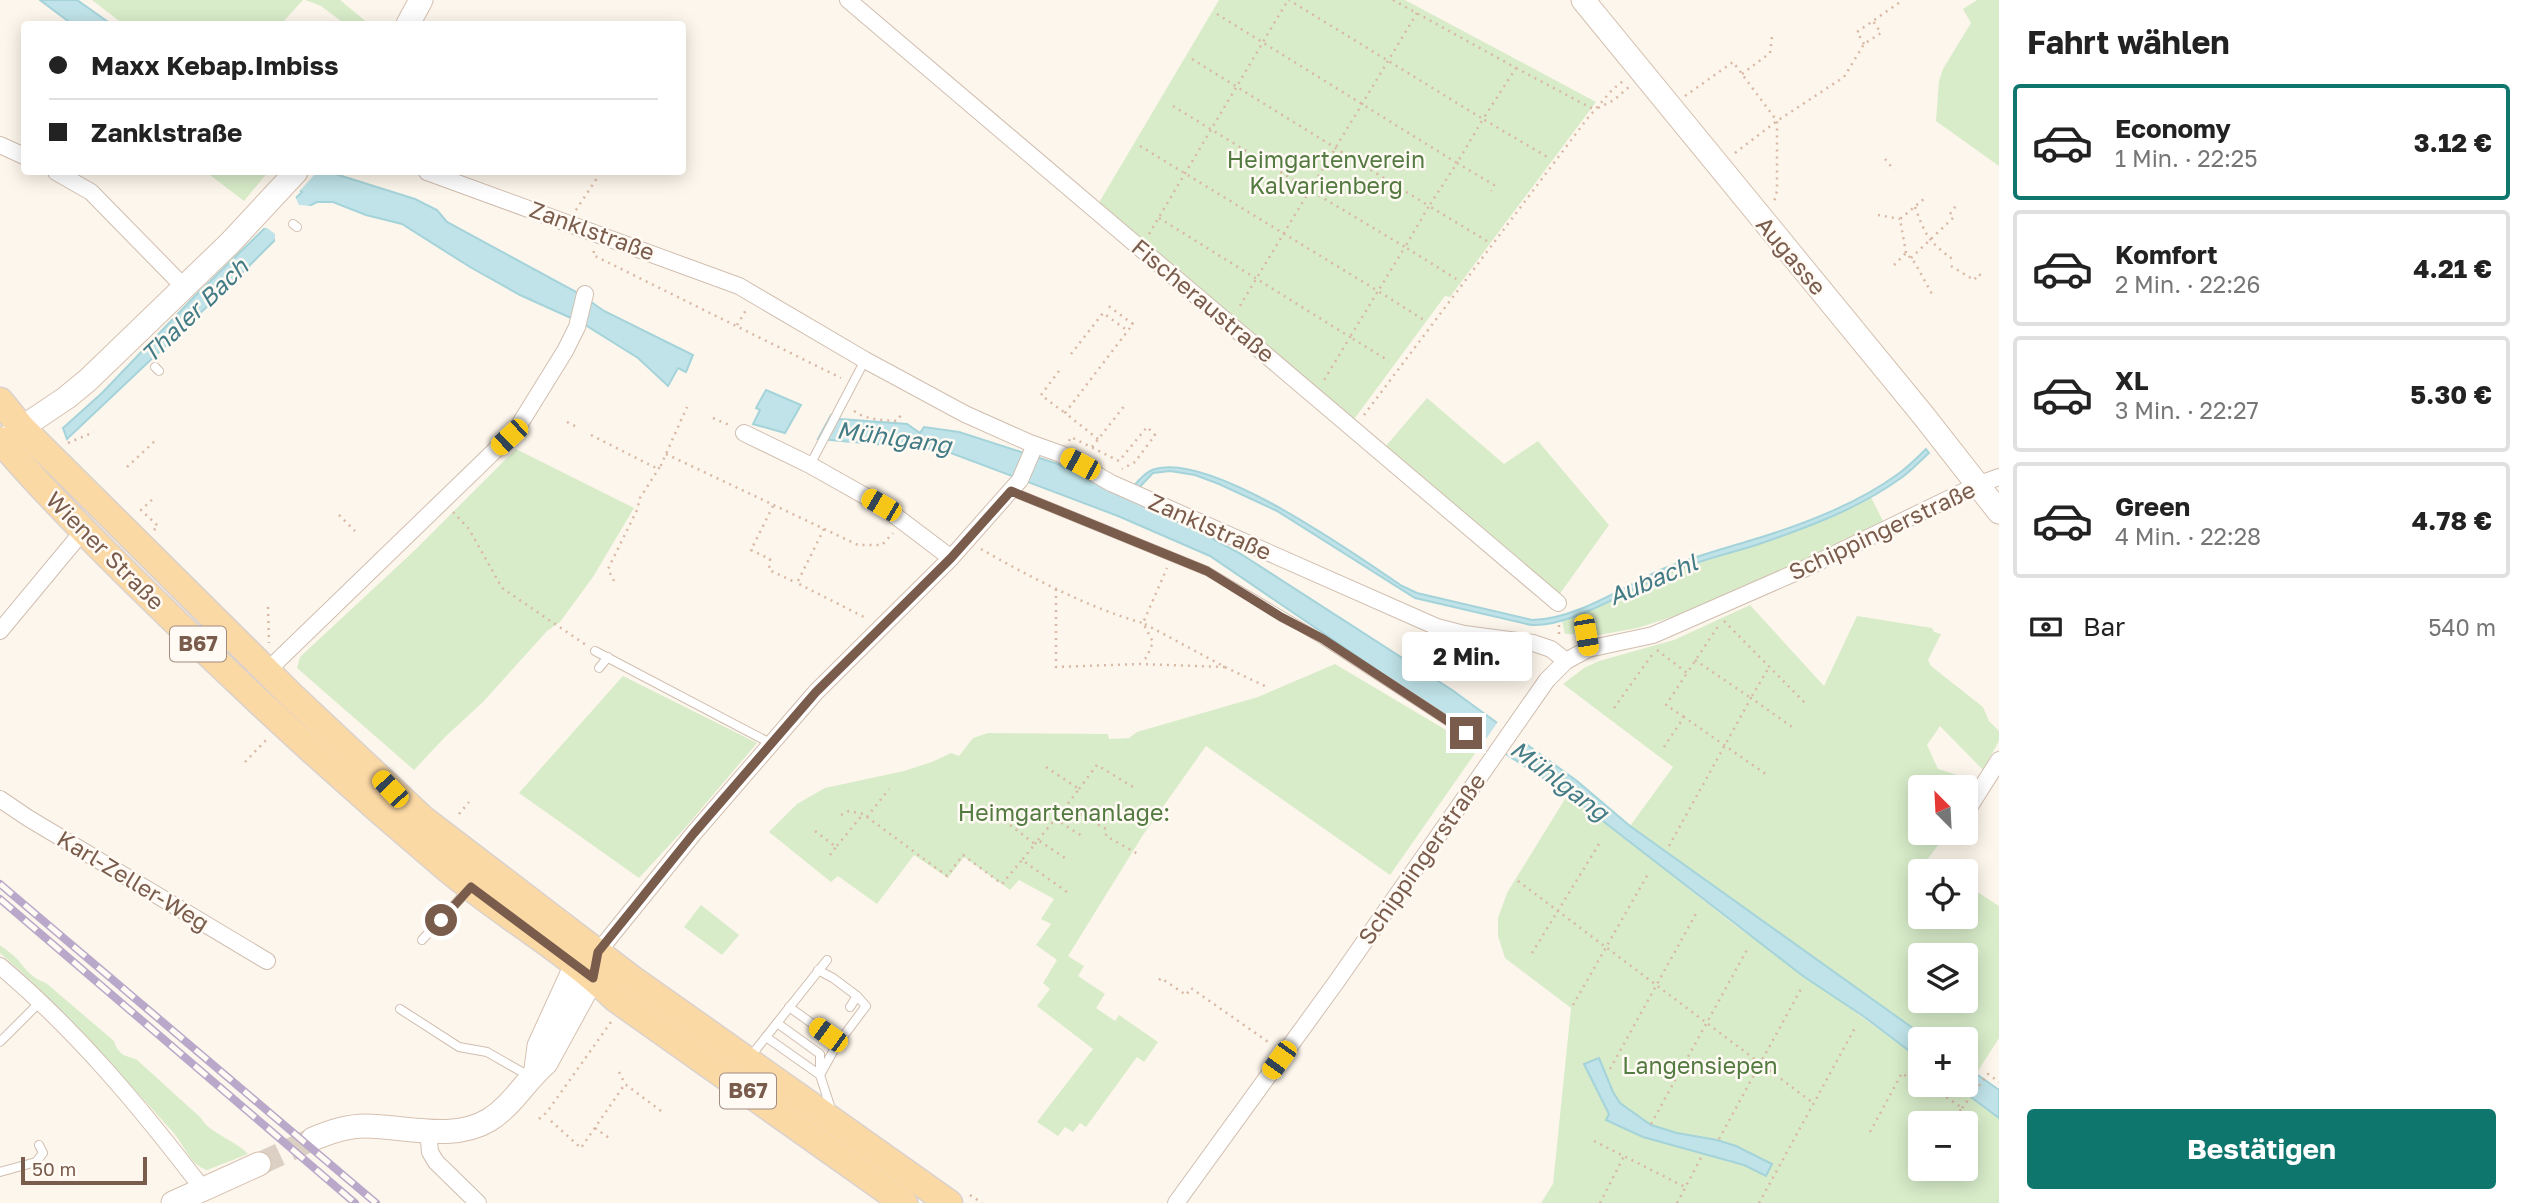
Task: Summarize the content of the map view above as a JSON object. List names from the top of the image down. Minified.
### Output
{"streets":{"main road":["Wiener Straße","B67"],"street":["Zanklstraße","Augasse","Fischeraustraße","Schippingerstraße","Karl-Zeller-Weg"]},"crossings":[["Zanklstraße","Schippingerstraße"],["Augasse","Schippingerstraße"]],"water":["Thaler Bach","Mühlgang","Aubachl"],"parks":["Heimgartenverein Kalvarienberg","Heimgartenanlage:","Langensiepen"],"scale_bar":"50 m","north":"top left","page":{"heading":"Fahrt wählen","banner":["Maxx Kebap.Imbiss","Zanklstraße"],"list":[{"name":"Economy","note":"1 Min. · 22:25","value":"3.12 €"},{"name":"Komfort","note":"2 Min. · 22:26","value":"4.21 €"},{"name":"XL","note":"3 Min. · 22:27","value":"5.30 €"},{"name":"Green","note":"4 Min. · 22:28","value":"4.78 €"}],"pay":["Bar","540 m"],"bubble":"2 Min.","map_buttons":["+","−"],"buttons":"Bestätigen","scale":"50 m"}}
